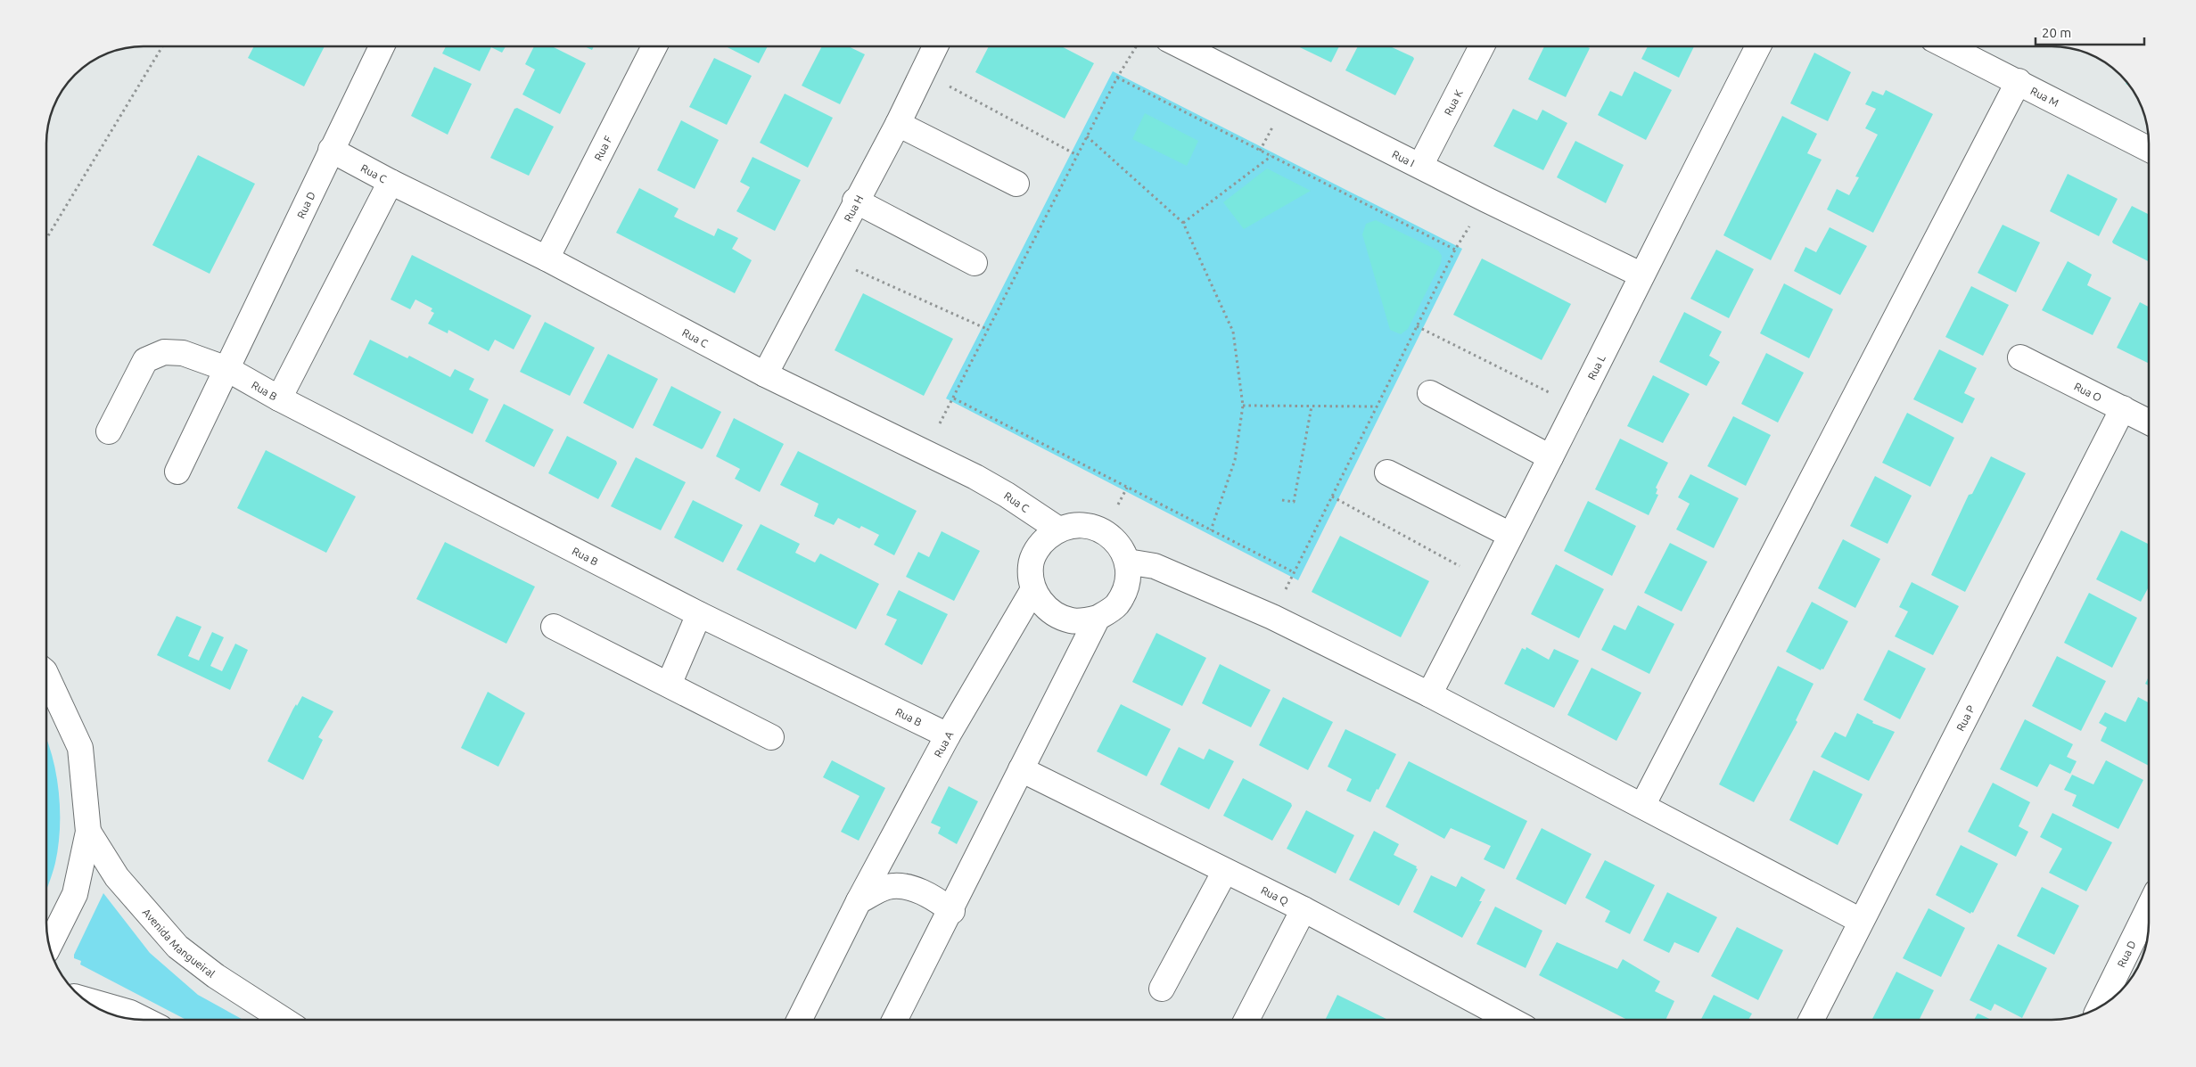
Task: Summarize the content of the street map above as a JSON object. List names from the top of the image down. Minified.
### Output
{"streets":{"street":["Rua M","Rua K","Rua F","Rua I","Rua C","Rua D","Rua H","Rua L","Rua B","Rua O","Rua P","Rua A","Rua Q","Avenida Mangueiral"]},"crossings":[["Rua K","Rua I"],["Rua F","Rua C"],["Rua I","Rua L"],["Rua C","Rua D"],["Rua C","Rua H"],["Rua C","Rua A"],["Rua D","Rua B"],["Rua B","Rua A"],["Rua O","Rua P"]],"scale_bar":"20 m"}
